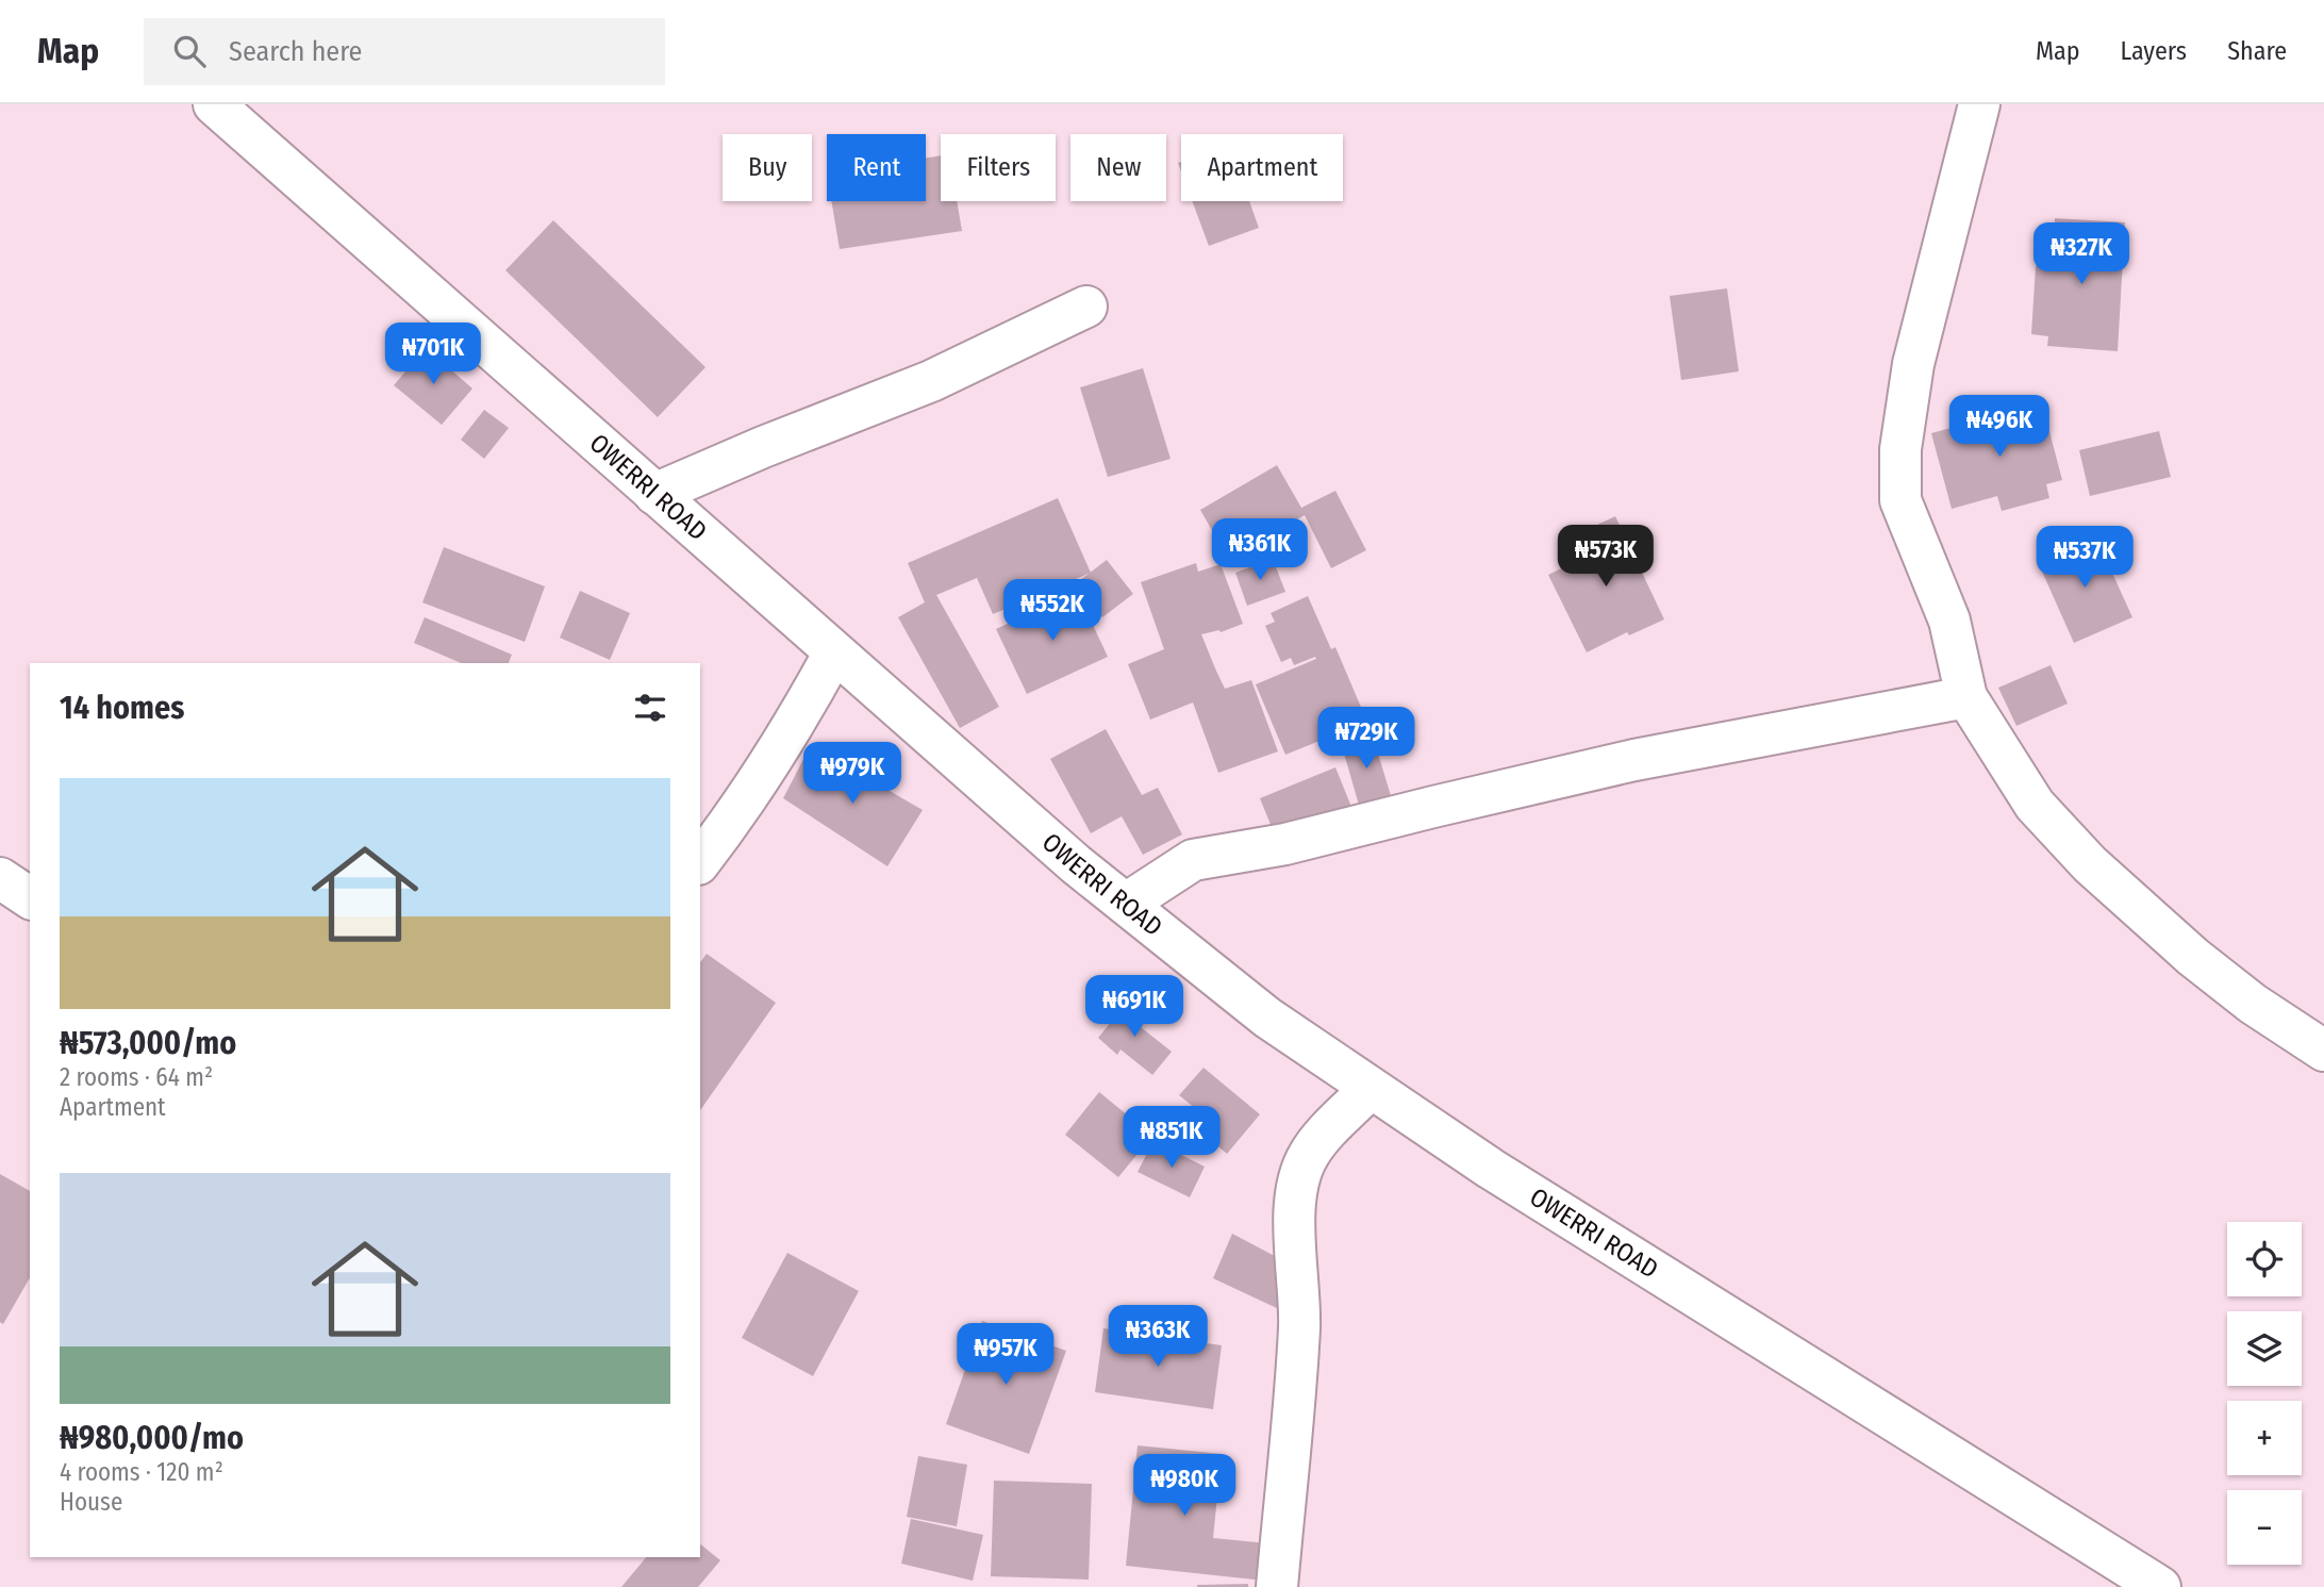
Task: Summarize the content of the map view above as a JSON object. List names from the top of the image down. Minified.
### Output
{"streets":{"street":["OWERRI ROAD"]},"page":{"header":"Map","search":"Search here","nav":["Map","Layers","Share"],"chip":["Buy","Rent","Filters","New","Apartment"],"price":["₦327K","₦701K","₦496K","₦361K","₦573K","₦537K","₦552K","₦729K","₦979K","₦691K","₦851K","₦363K","₦957K","₦980K"],"heading":"14 homes","list":[{"name":"₦573,000/mo","note":"2 rooms · 64 m² · Apartment"},{"name":"₦980,000/mo","note":"4 rooms · 120 m² · House"}],"map_buttons":["+","−"]}}
